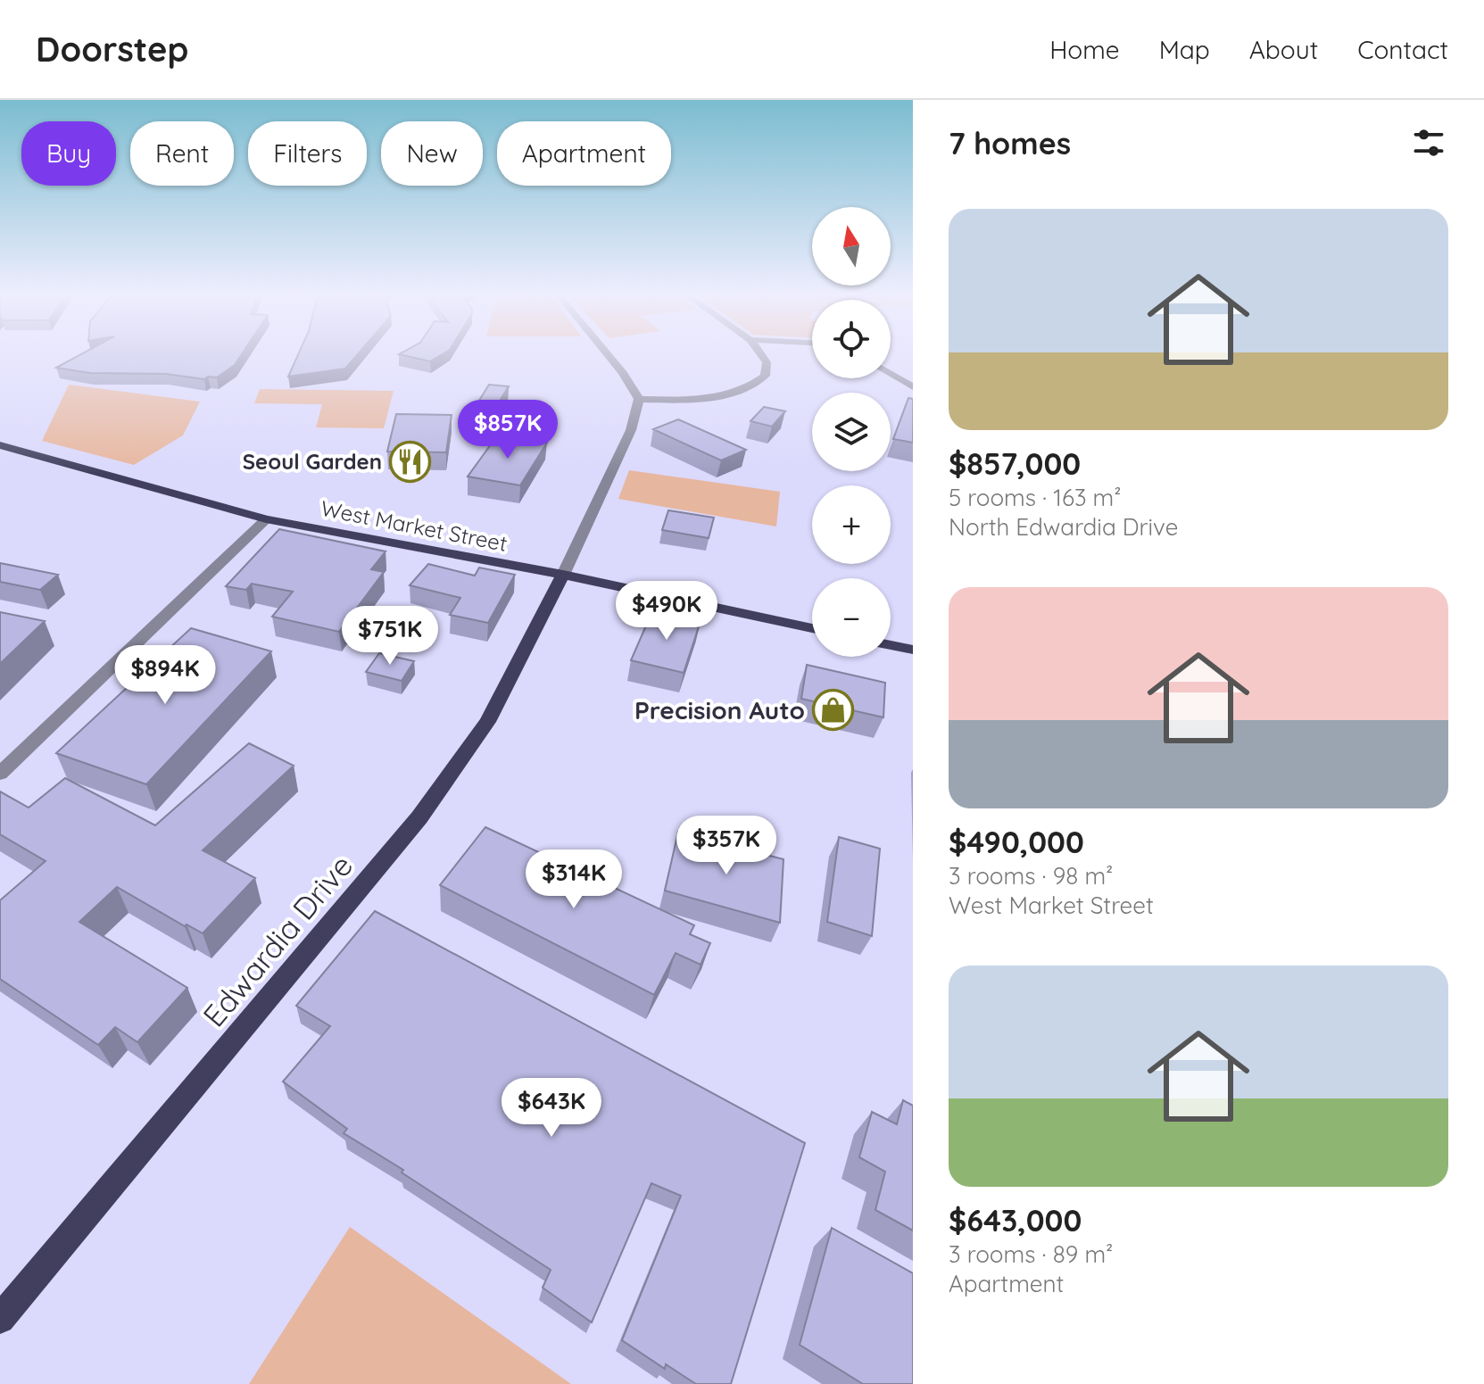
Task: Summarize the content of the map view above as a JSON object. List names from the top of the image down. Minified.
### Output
{"streets":{"main road":["West Market Street","Edwardia Drive"]},"crossings":[["West Market Street","Edwardia Drive"]],"places":{"restaurant":["Seoul Garden"],"shop":["Precision Auto"]},"north":"top","page":{"header":"Doorstep","nav":["Home","Map","About","Contact"],"heading":"7 homes","chip":["Buy","Rent","Filters","New","Apartment"],"list":[{"name":"$857,000","note":"5 rooms · 163 m² · North Edwardia Drive"},{"name":"$490,000","note":"3 rooms · 98 m² · West Market Street"},{"name":"$643,000","note":"3 rooms · 89 m² · Apartment"}],"map_buttons":["+","−"],"price":["$857K","$490K","$751K","$894K","$357K","$314K","$643K"]}}
